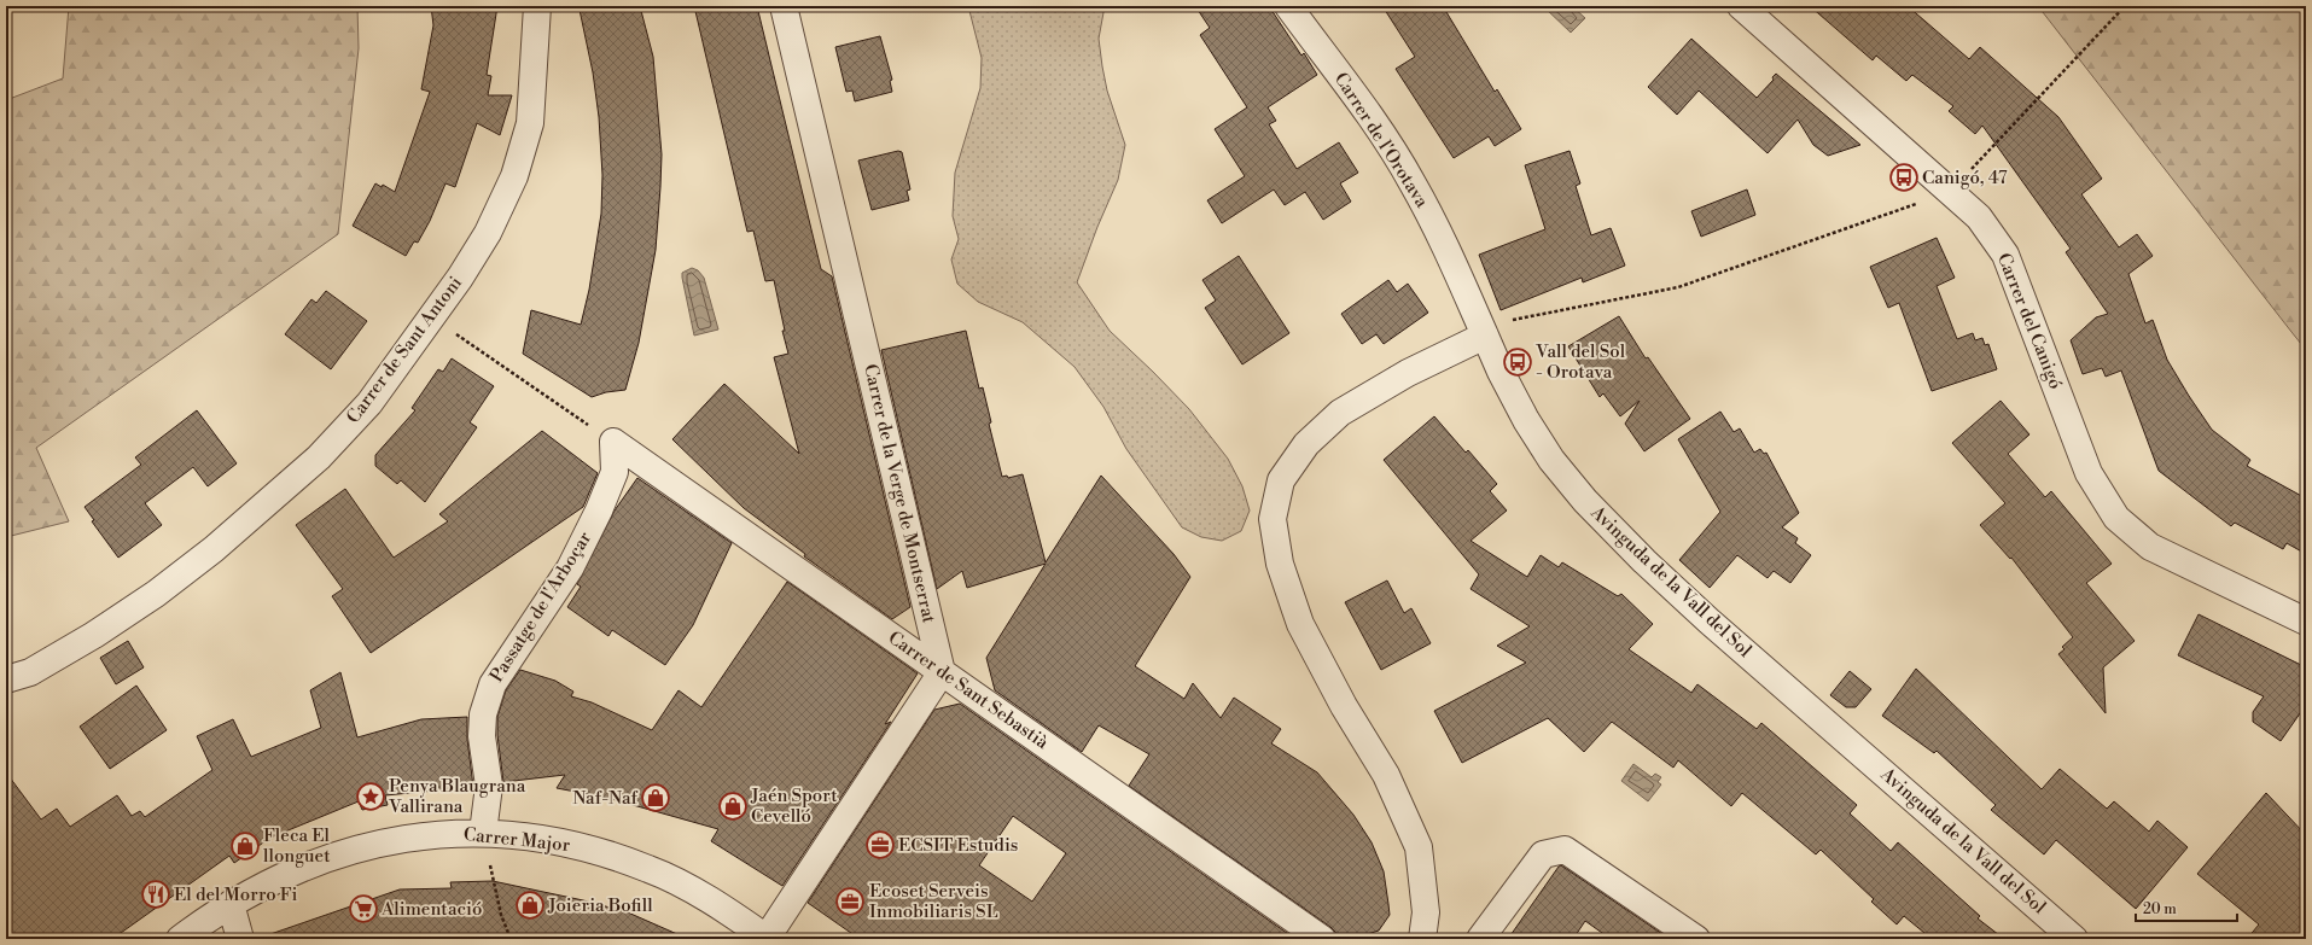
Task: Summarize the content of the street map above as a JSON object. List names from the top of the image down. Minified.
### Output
{"streets":{"street":["Carrer de l'Orotava","Carrer del Canigó","Carrer de Sant Antoni","Carrer de la Verge de Montserrat","Avinguda de la Vall del Sol","Passatge de l'Arboçar","Carrer de Sant Sebastià","Carrer Major"]},"crossings":[["Carrer de l'Orotava","Avinguda de la Vall del Sol"],["Carrer de la Verge de Montserrat","Carrer de Sant Sebastià"],["Passatge de l'Arboçar","Carrer de Sant Sebastià"],["Passatge de l'Arboçar","Carrer Major"]],"places":{"bus stop":["Canigó, 47","Vall del Sol - Orotava"],"place":["Penya Blaugrana Vallirana"],"shop":["Naf-Naf","Jaén Sport Cevelló","Fleca El llonguet","Joieria Bofill"],"office":["ECSIT Estudis","Ecoset Serveis Inmobiliaris SL"],"restaurant":["El del Morro Fi"],"supermarket":["Alimentació"]},"scale_bar":"20 m"}
